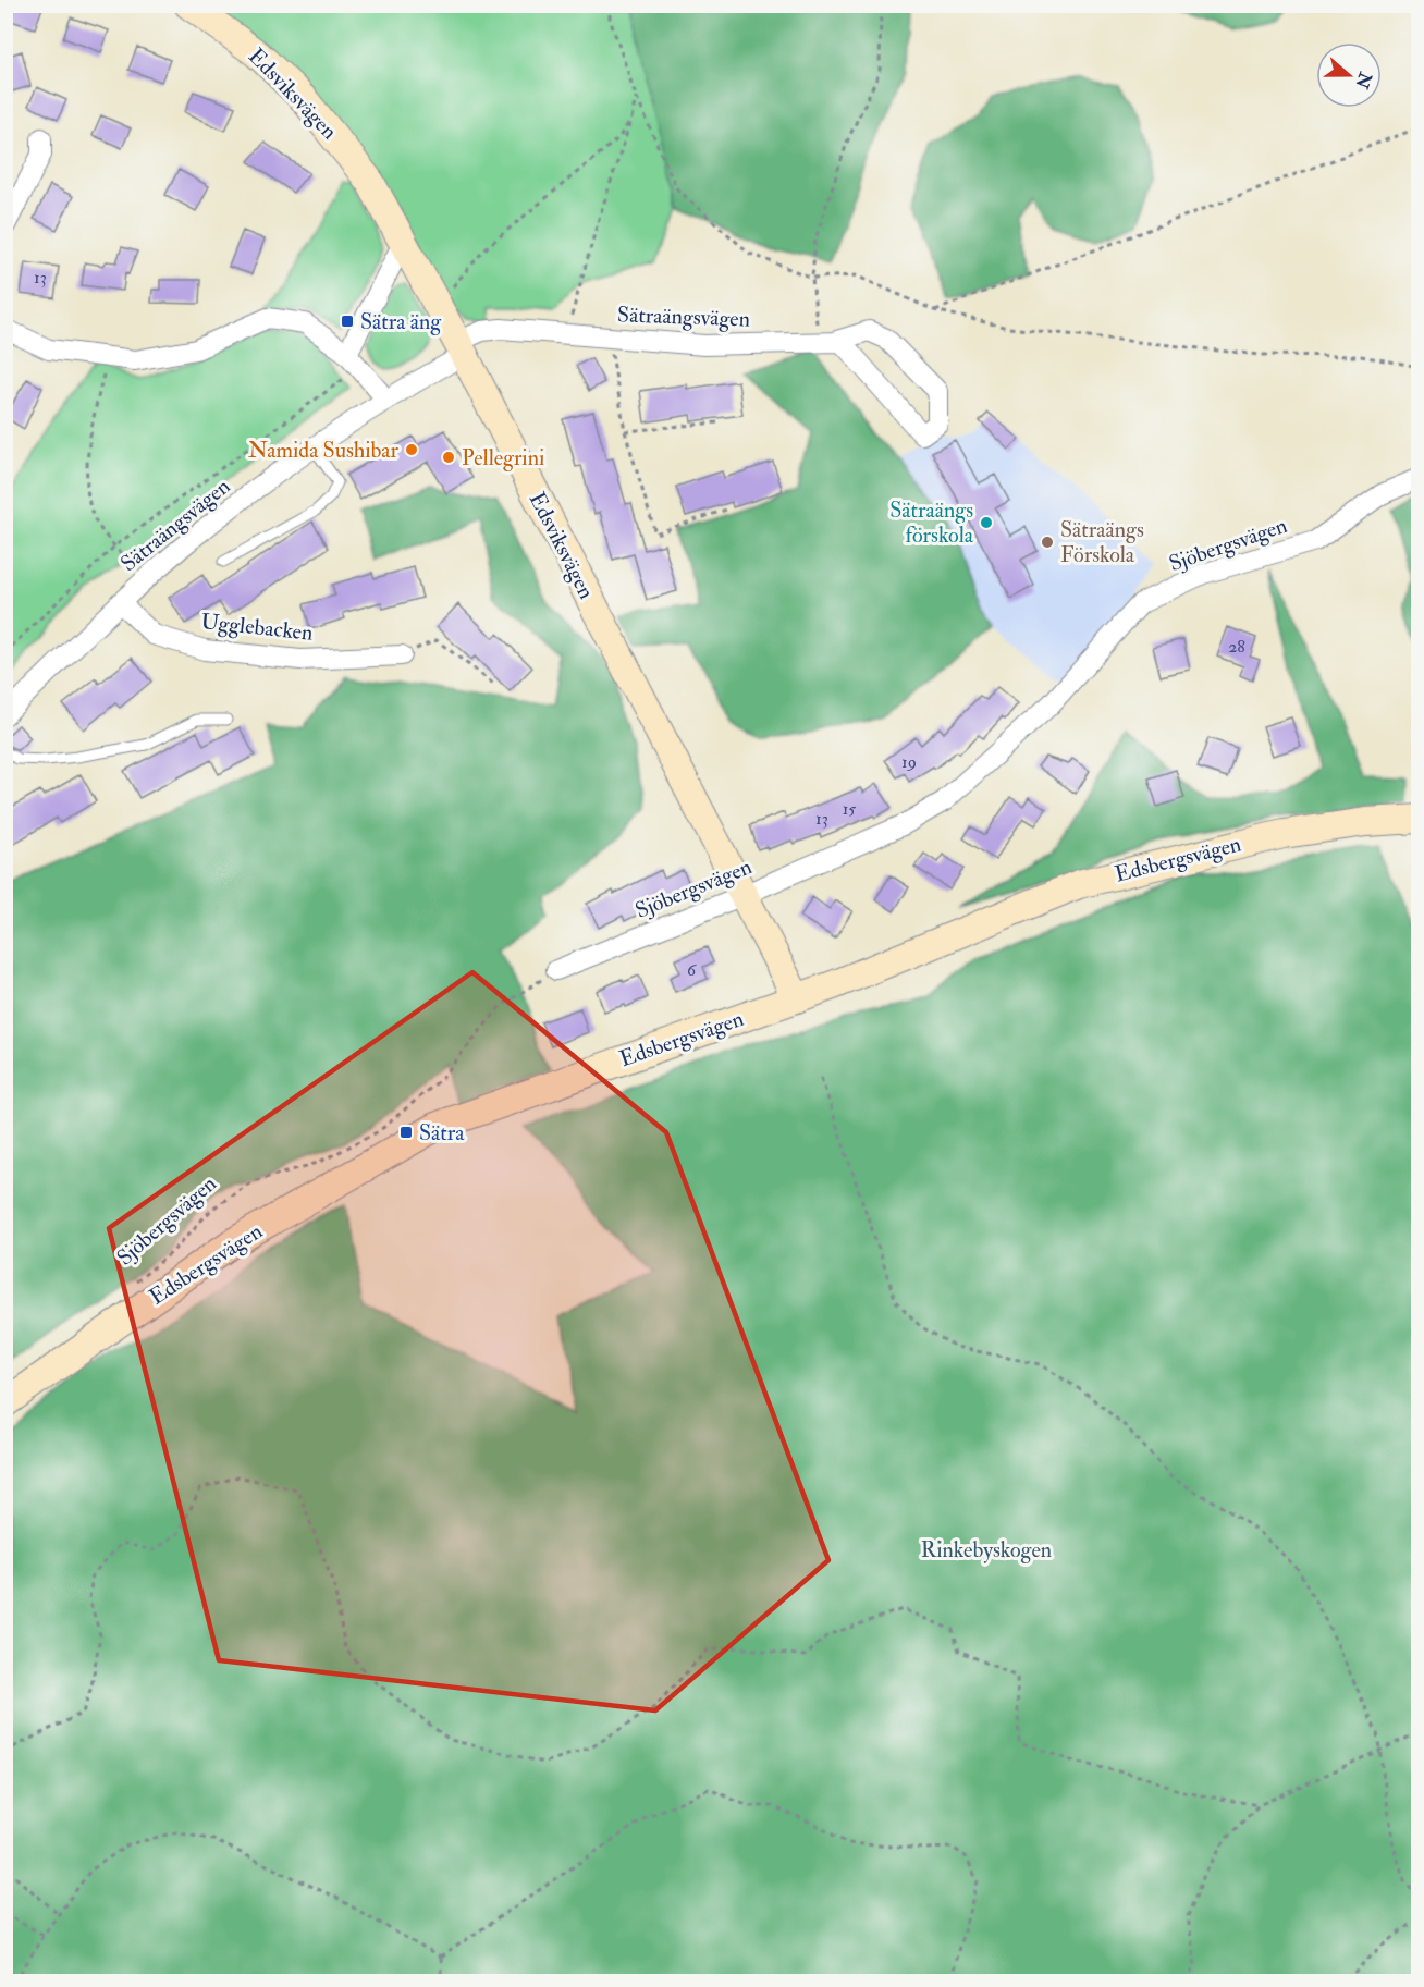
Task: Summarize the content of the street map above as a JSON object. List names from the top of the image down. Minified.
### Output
{"streets":{"main road":["Edsviksvägen","Edsbergsvägen"],"street":["Sätraängsvägen","Sjöbergsvägen","Ugglebacken"]},"crossings":[["Edsviksvägen","Sätraängsvägen"],["Edsviksvägen","Sjöbergsvägen"],["Edsviksvägen","Edsbergsvägen"],["Sätraängsvägen","Ugglebacken"]],"parks":["Rinkebyskogen"],"places":{"transit":["Sätra äng","Sätra"],"other":["Namida Sushibar","Pellegrini","Sätraängs förskola","Sätraängs Förskola"]},"house_numbers":["13","28","19","15","13","6"],"north":"right"}
